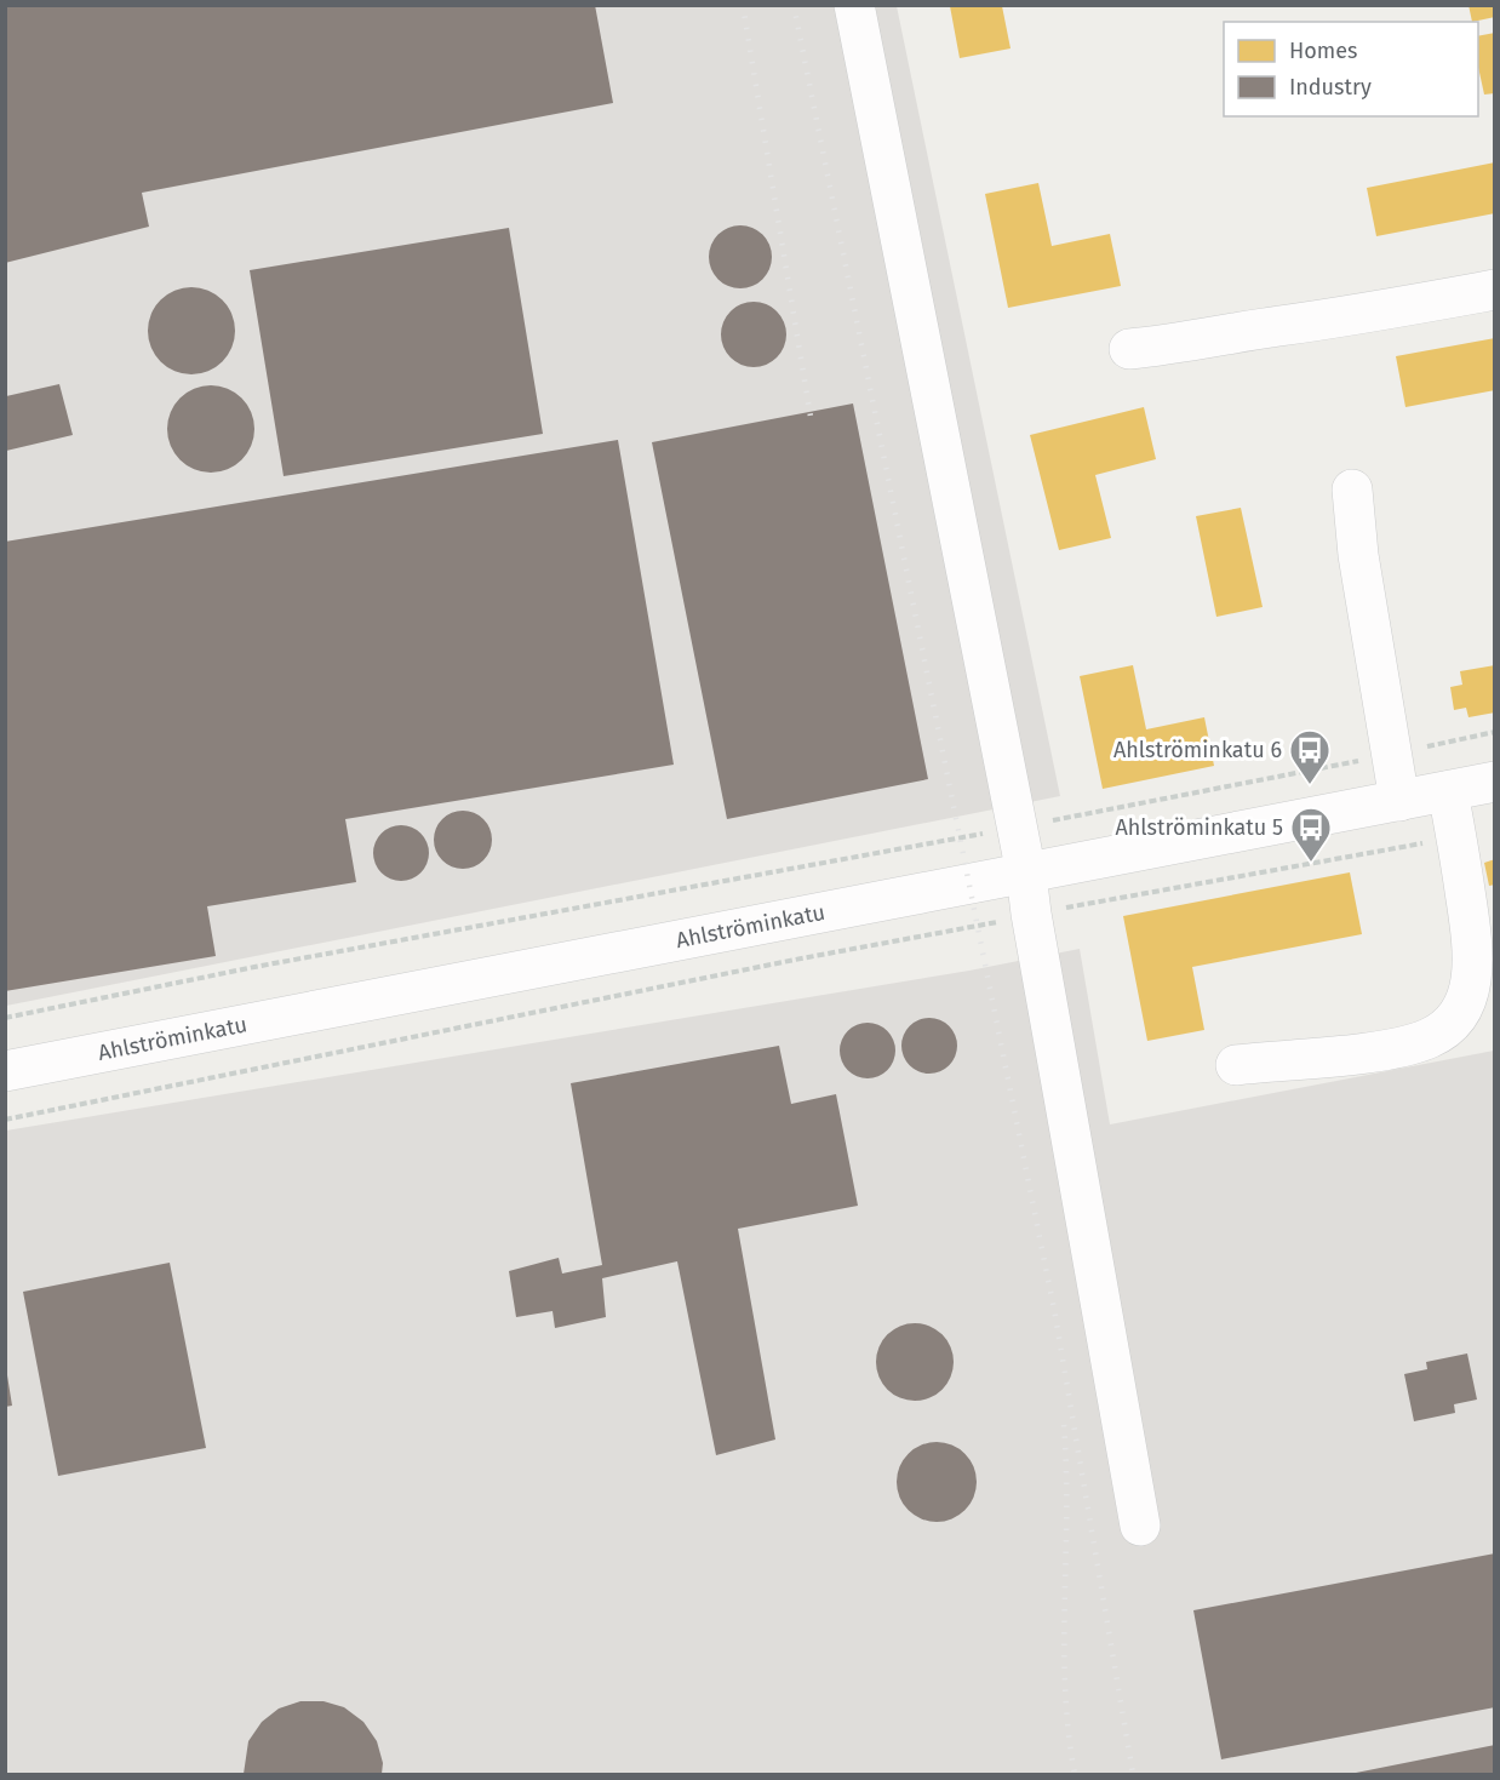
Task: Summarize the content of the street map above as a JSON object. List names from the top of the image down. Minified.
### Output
{"streets":{"street":["Ahlströminkatu"]},"places":{"bus stop":["Ahlströminkatu 6","Ahlströminkatu 5"]},"legend":["Homes","Industry"]}
